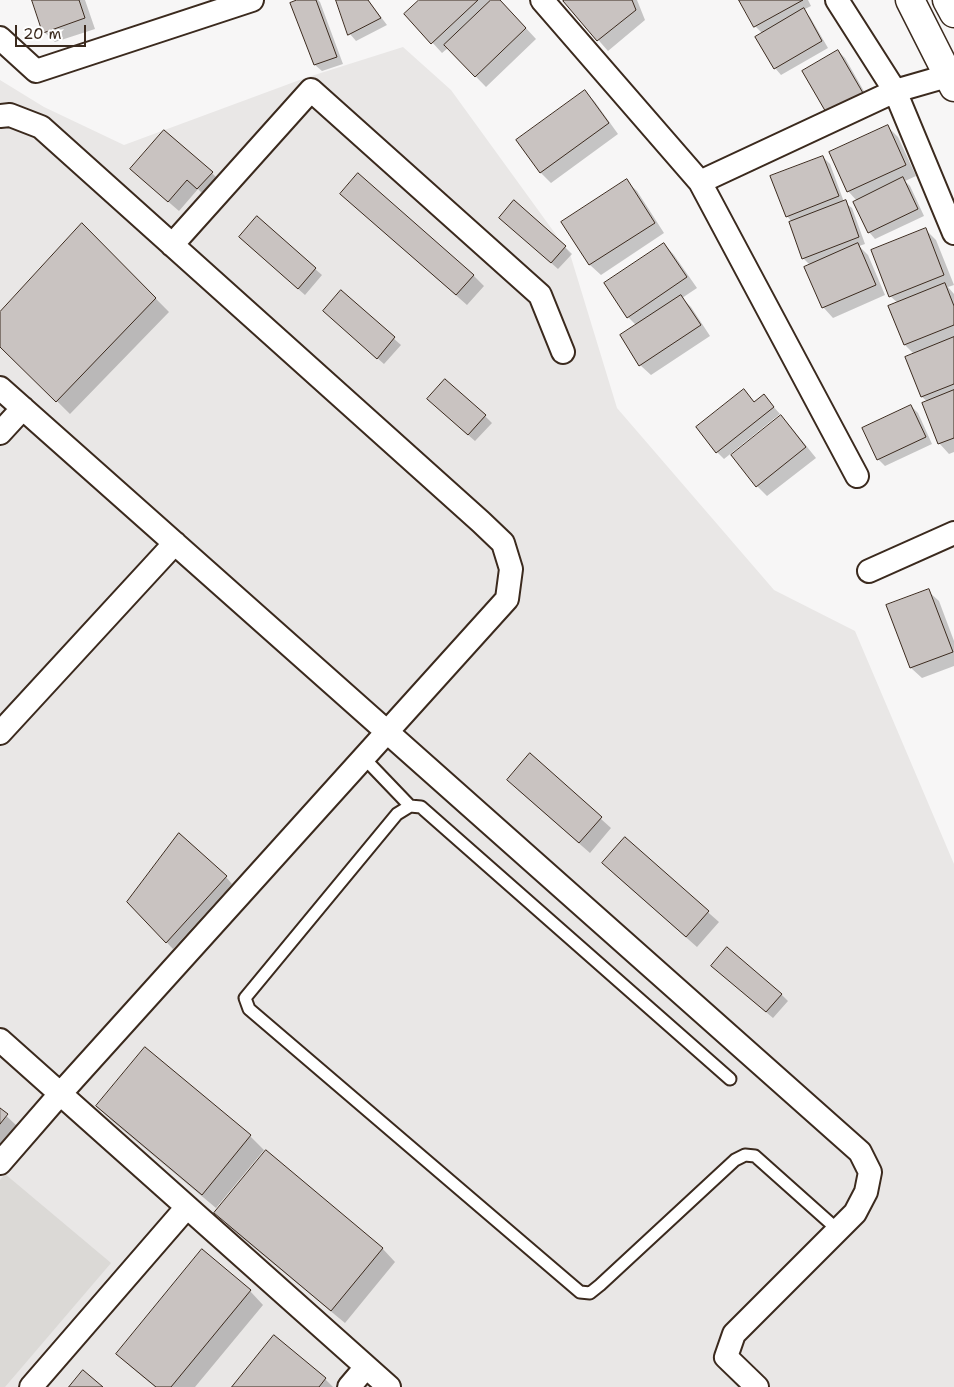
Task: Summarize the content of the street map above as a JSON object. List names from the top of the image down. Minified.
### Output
{"scale_bar":"20 m"}
